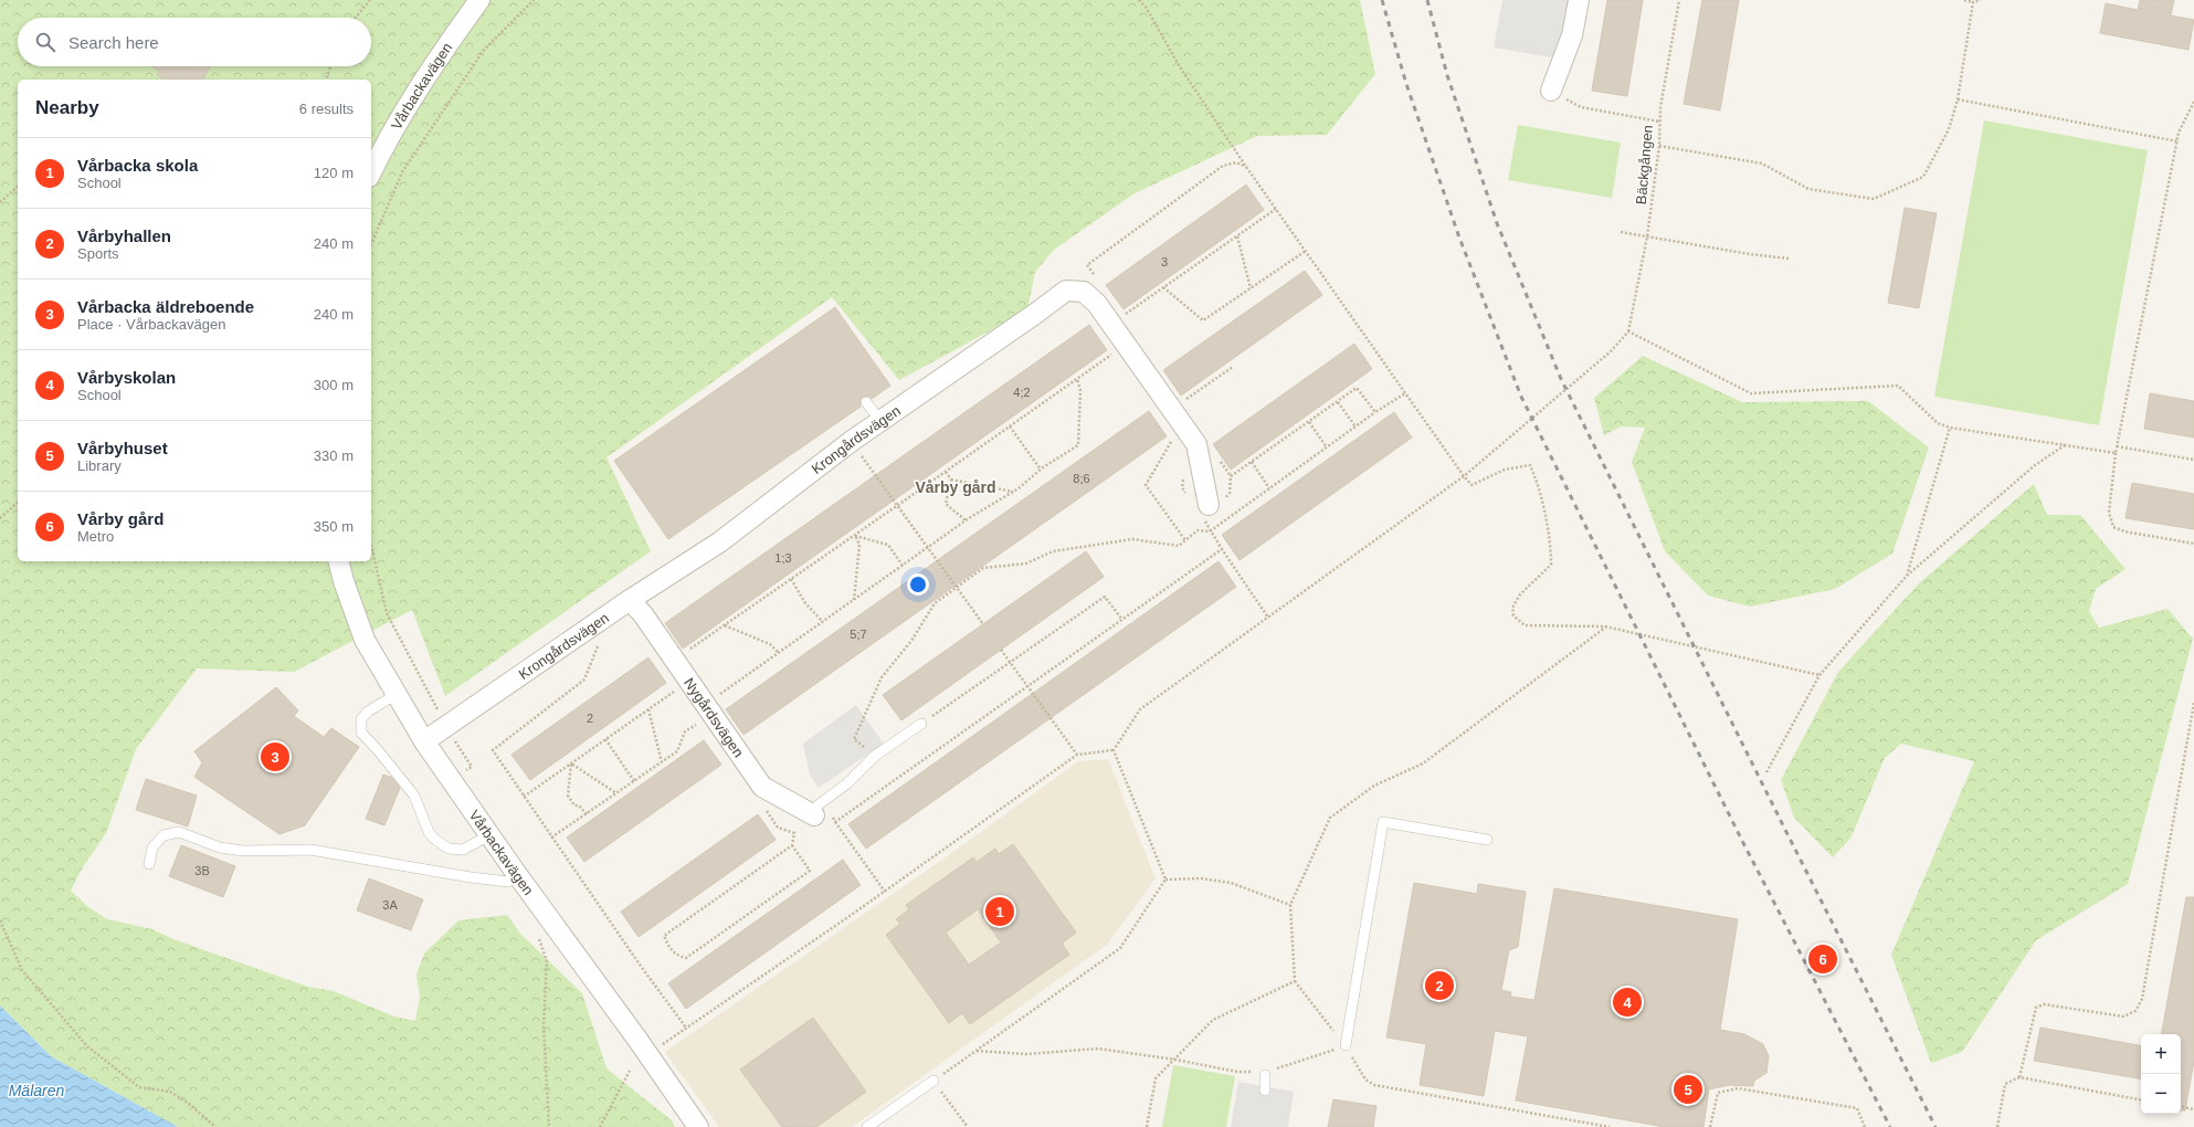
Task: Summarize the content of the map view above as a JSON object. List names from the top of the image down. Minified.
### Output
{"streets":{"street":["Vårbackavägen","Krongårdsvägen","Nygårdsvägen"],"path":["Bäckgången"]},"crossings":[["Vårbackavägen","Krongårdsvägen"],["Krongårdsvägen","Nygårdsvägen"]],"districts":["Vårby gård"],"water":["Mälaren"],"house_numbers":["3","4;2","8;6","1;3","5;7","2","3B","3A"],"page":{"search":"Search here","heading":["Nearby","6 results"],"list":[{"mark":"1","name":"Vårbacka skola","note":"School","value":"120 m"},{"mark":"2","name":"Vårbyhallen","note":"Sports","value":"240 m"},{"mark":"3","name":"Vårbacka äldreboende","note":"Place · Vårbackavägen","value":"240 m"},{"mark":"4","name":"Vårbyskolan","note":"School","value":"300 m"},{"mark":"5","name":"Vårbyhuset","note":"Library","value":"330 m"},{"mark":"6","name":"Vårby gård","note":"Metro","value":"350 m"}],"pins":["3","1","6","2","4","5"],"map_buttons":["+","−"]}}
